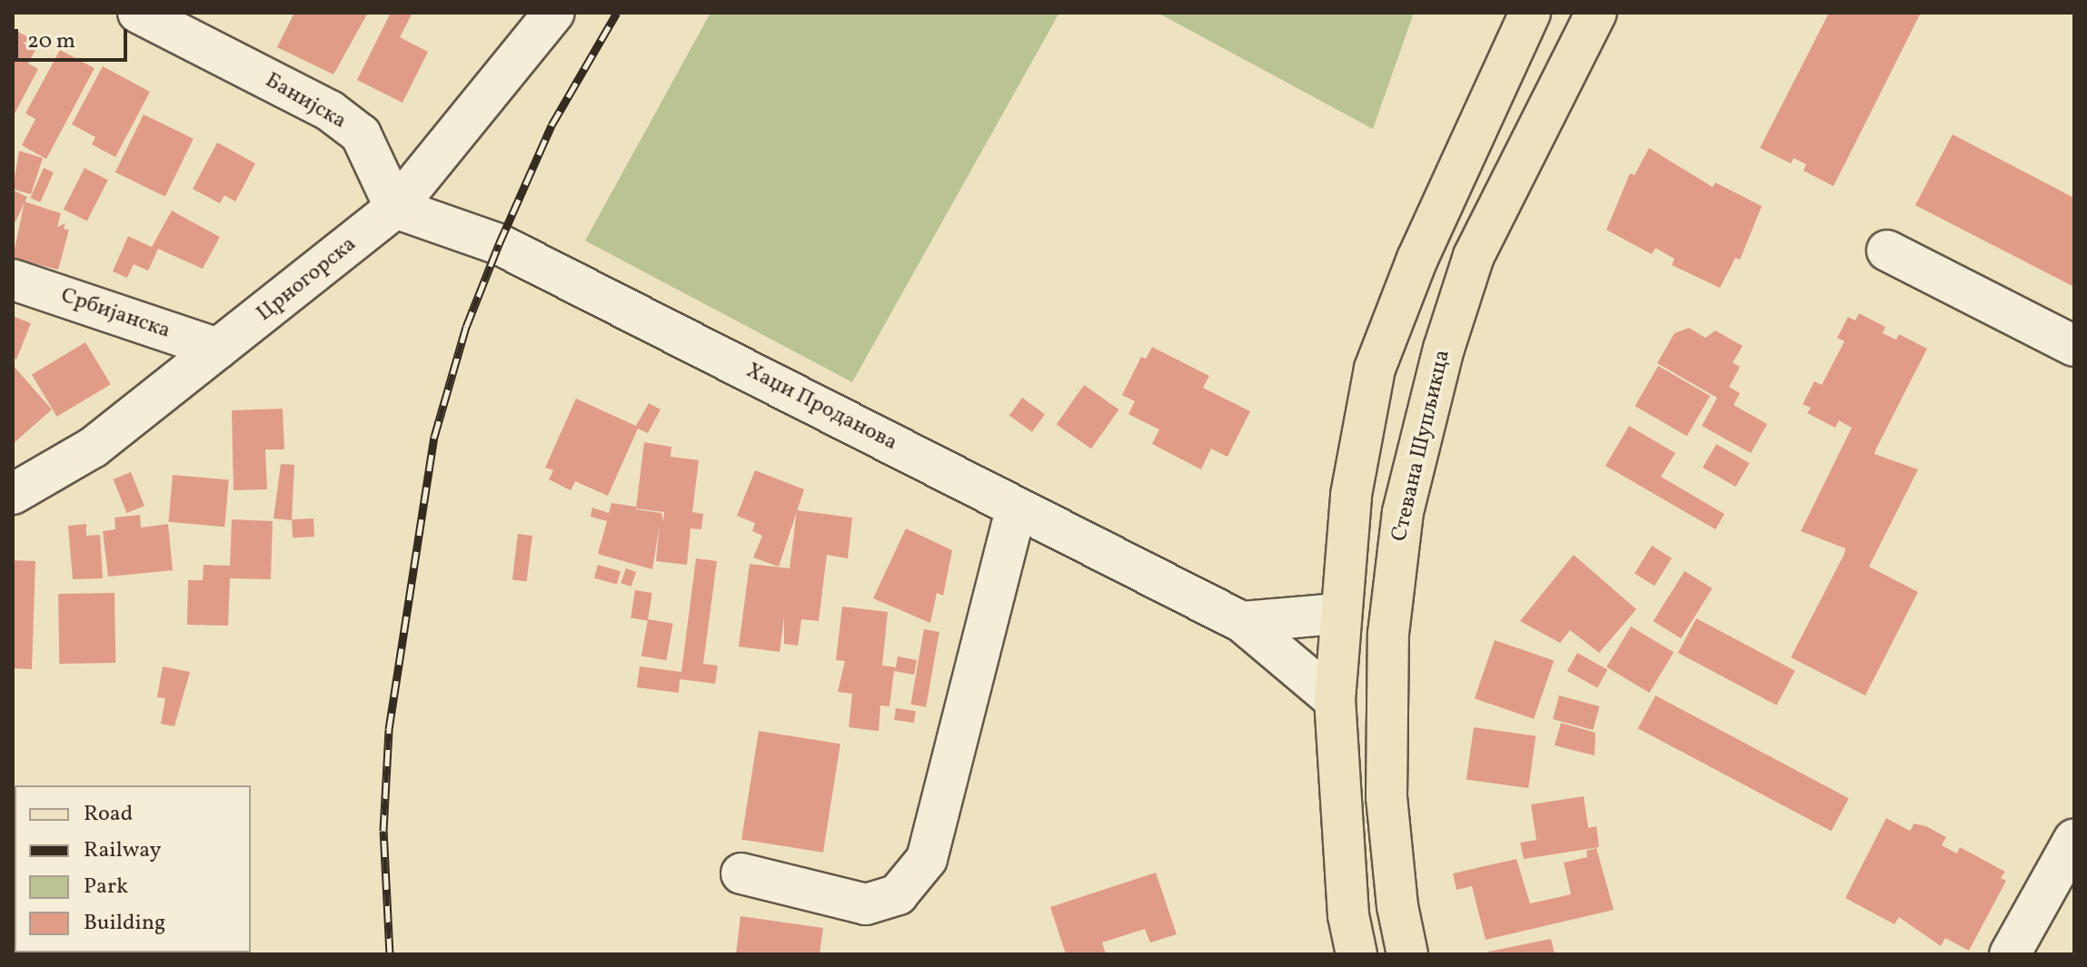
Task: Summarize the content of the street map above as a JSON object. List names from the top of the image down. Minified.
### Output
{"streets":{"main road":["Стевана Шупљикца"],"street":["Банијска","Црногорска","Србијанска","Хаџи Проданова"]},"crossings":[["Банијска","Црногорска"],["Банијска","Хаџи Проданова"],["Црногорска","Србијанска"],["Црногорска","Хаџи Проданова"]],"legend":["Road","Railway","Park","Building"],"scale_bar":"20 m"}
